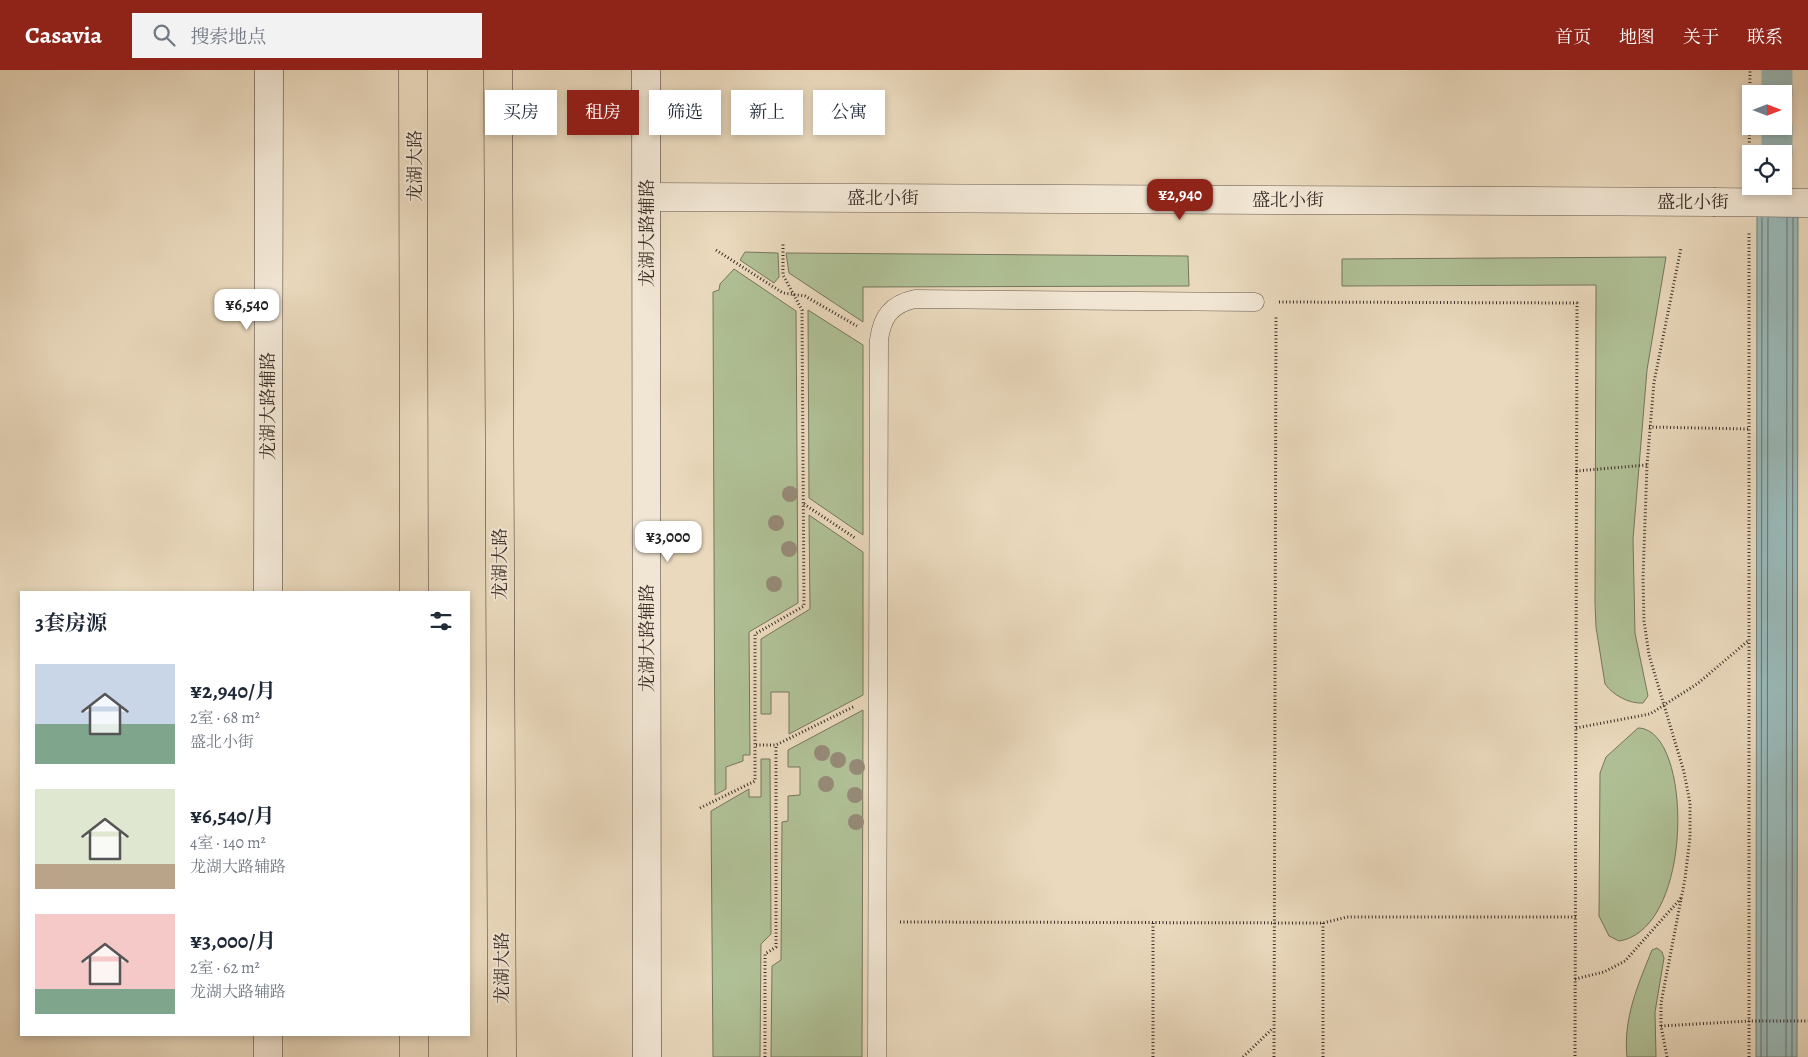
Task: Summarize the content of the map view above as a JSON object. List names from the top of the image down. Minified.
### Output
{"streets":{"highway":["龙湖大路"],"main road":["盛北小街","龙湖大路辅路"]},"crossings":[["盛北小街","龙湖大路辅路"]],"north":"right","page":{"header":"Casavia","search":"搜索地点","nav":["首页","地图","关于","联系"],"chip":["买房","租房","筛选","新上","公寓"],"price":["¥2,940","¥6,540","¥3,000"],"heading":"3套房源","list":[{"name":"¥2,940/月","note":"2室 · 68 m² · 盛北小街"},{"name":"¥6,540/月","note":"4室 · 140 m² · 龙湖大路辅路"},{"name":"¥3,000/月","note":"2室 · 62 m² · 龙湖大路辅路"}]}}
